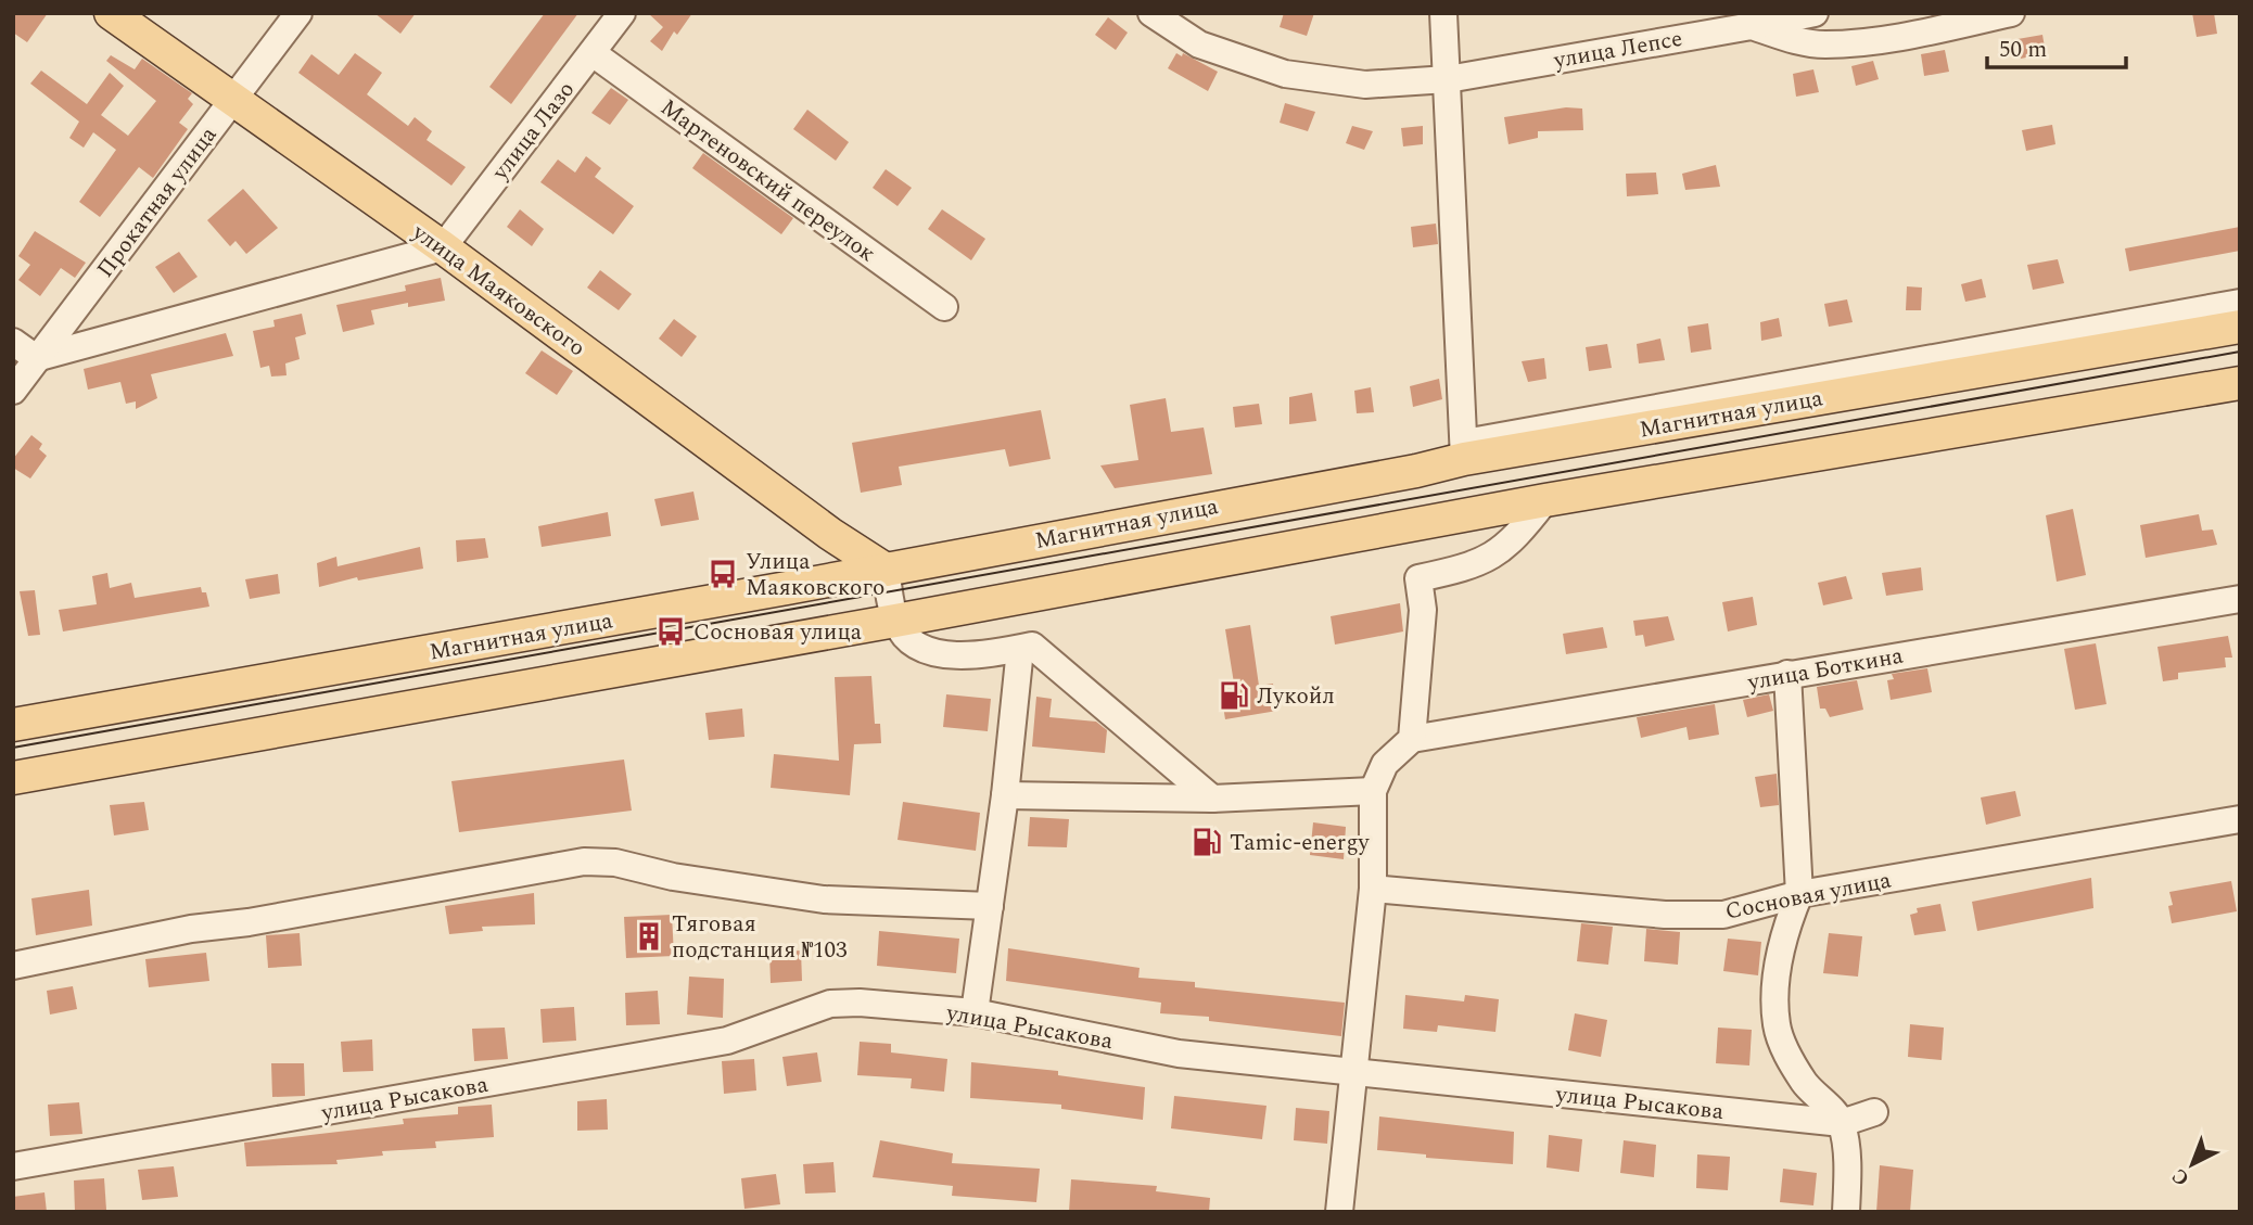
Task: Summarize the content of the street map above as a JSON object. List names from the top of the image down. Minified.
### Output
{"streets":{"main road":["улица Маяковского","Магнитная улица"],"street":["улица Лепсе","улица Лазо","Мартеновский переулок","Прокатная улица","улица Боткина","Сосновая улица","улица Рысакова"]},"crossings":[["улица Лазо","Мартеновский переулок"],["улица Лазо","улица Маяковского"],["Прокатная улица","улица Маяковского"],["улица Маяковского","Магнитная улица"]],"places":{"bus stop":["Улица Маяковского","Сосновая улица"],"fuel station":["Лукойл","Tamic-energy"],"building":["Тяговая подстанция №103"]},"scale_bar":"50 m","north":"bottom left"}
